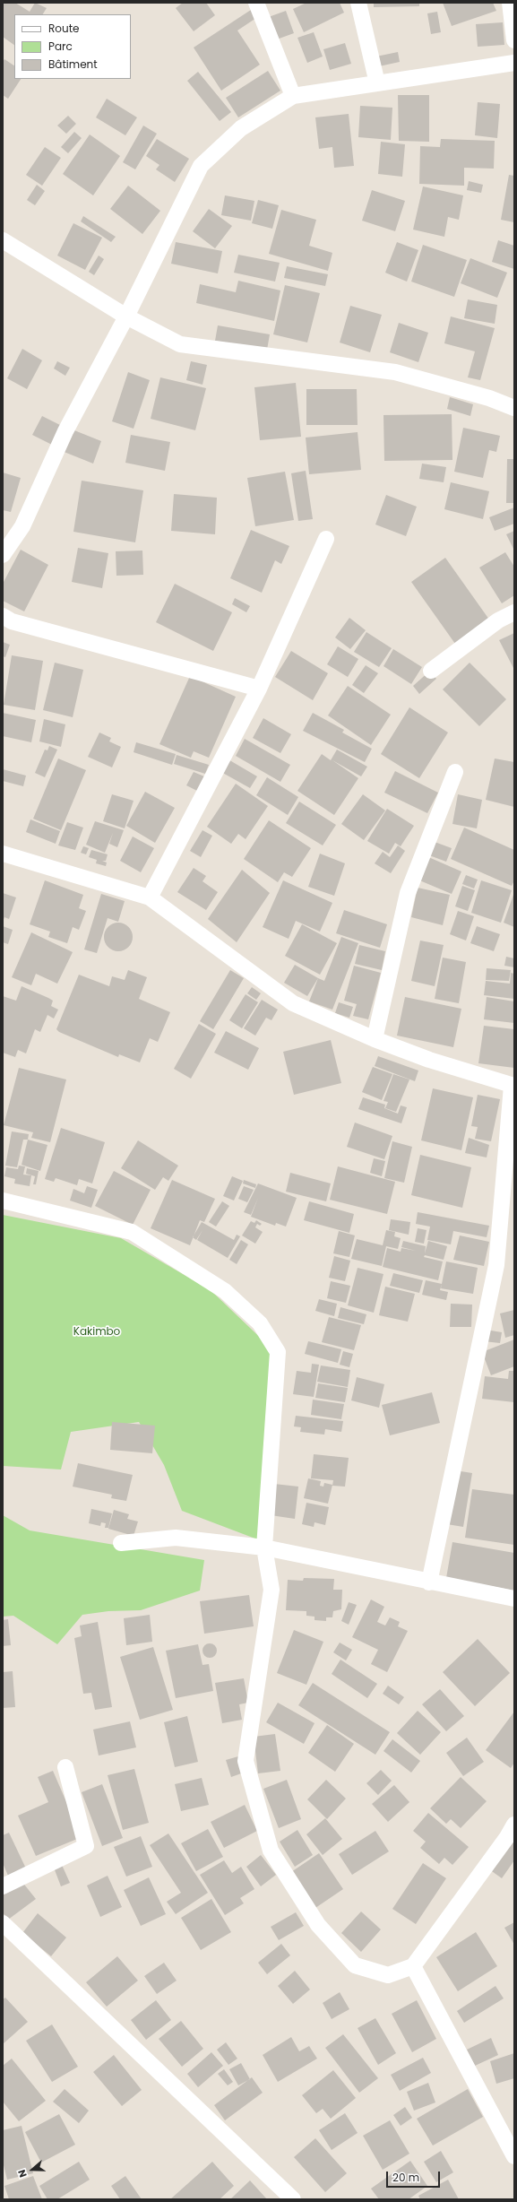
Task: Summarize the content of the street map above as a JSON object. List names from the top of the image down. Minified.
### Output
{"parks":["Kakimbo"],"legend":["Route","Parc","Bâtiment"],"scale_bar":"20 m","north":"left"}
